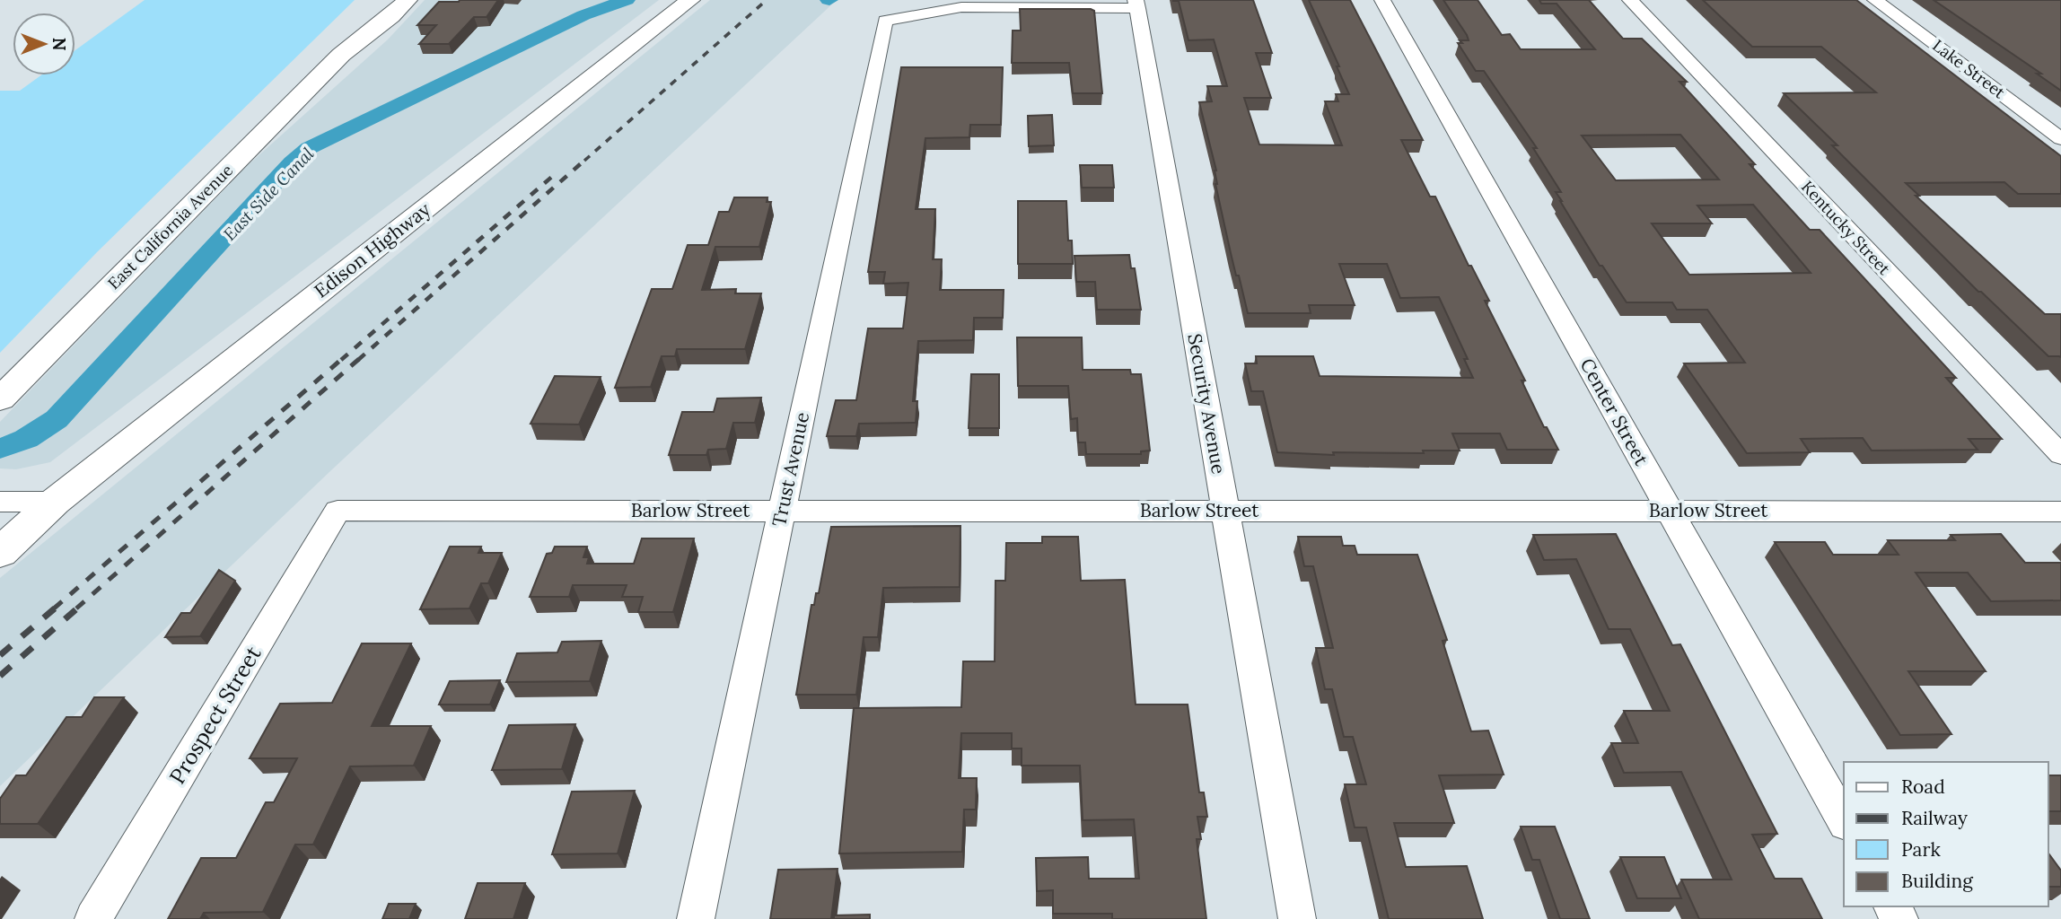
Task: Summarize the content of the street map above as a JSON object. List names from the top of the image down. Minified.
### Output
{"streets":{"main road":["East California Avenue","Edison Highway"],"street":["Lake Street","Kentucky Street","Security Avenue","Center Street","Trust Avenue","Barlow Street","Prospect Street"]},"crossings":[["Security Avenue","Trust Avenue"],["Security Avenue","Barlow Street"],["Center Street","Barlow Street"],["Trust Avenue","Barlow Street"],["Barlow Street","Prospect Street"]],"water":["East Side Canal"],"legend":["Road","Railway","Park","Building"],"north":"right"}
